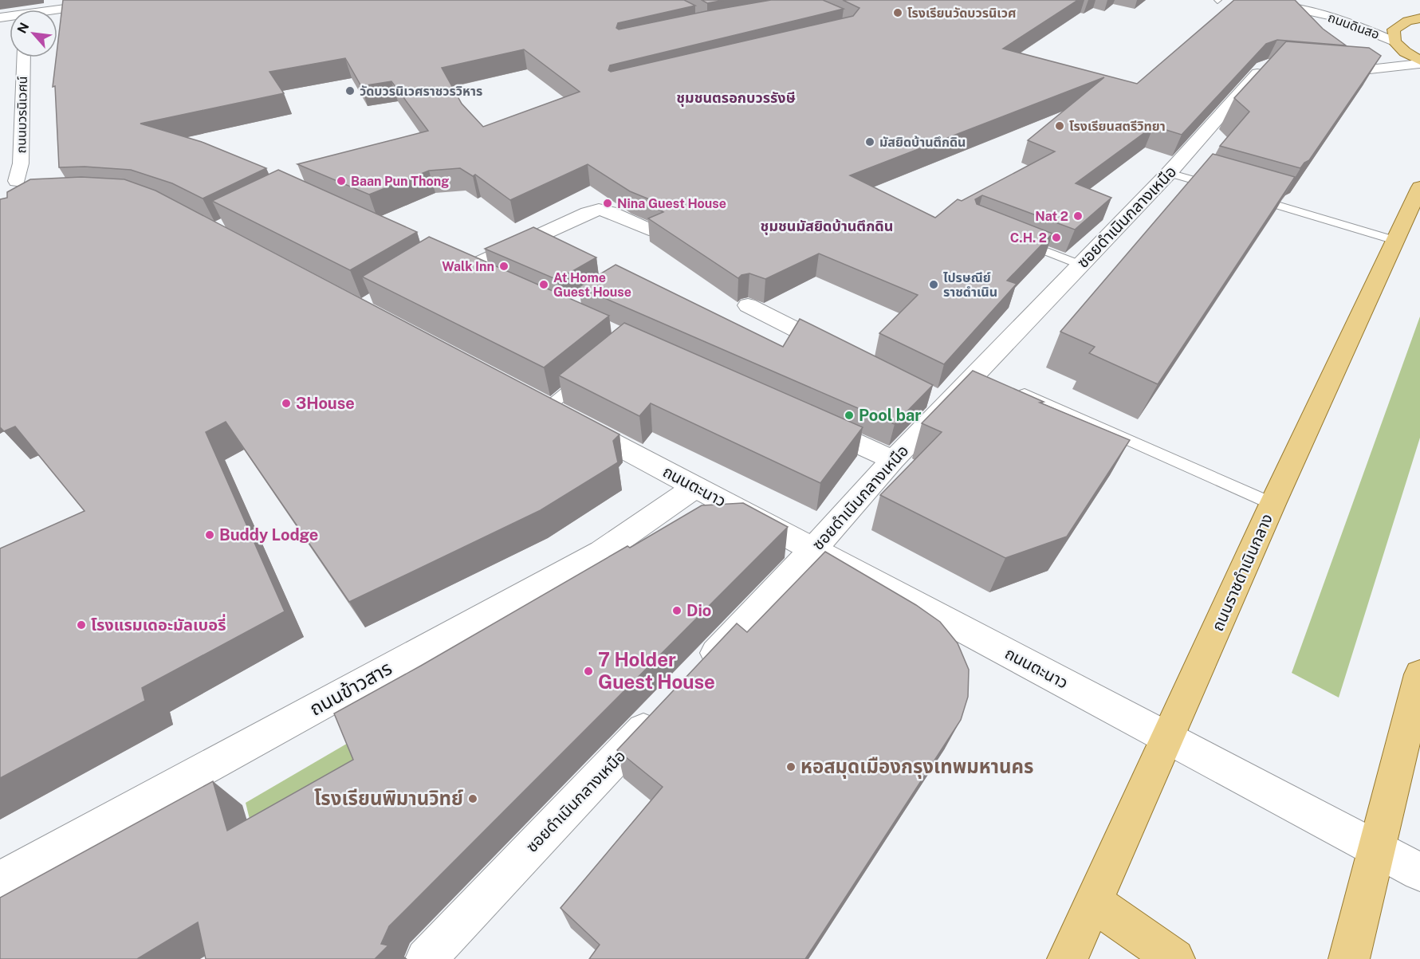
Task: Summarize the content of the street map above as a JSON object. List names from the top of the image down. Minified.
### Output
{"streets":{"main road":["ถนนราชดำเนินกลาง"],"street":["ถนนดินสอ","ถนนบวรนิเวศน์","ซอยดำเนินกลางเหนือ","ถนนตะนาว","ถนนข้าวสาร"]},"crossings":[["ซอยดำเนินกลางเหนือ","ถนนตะนาว"],["ถนนตะนาว","ถนนราชดำเนินกลาง"],["ถนนตะนาว","ถนนข้าวสาร"]],"districts":["ชุมชนตรอกบวรรังษี","ชุมชนมัสยิดบ้านตึกดิน"],"places":["โรงเรียนวัดบวรนิเวศ","วัดบวรนิเวศราชวรวิหาร","โรงเรียนสตรีวิทยา","มัสยิดบ้านตึกดิน","Baan Pun Thong","Nina Guest House","Nat 2","C.H. 2","Walk Inn","At Home Guest House","ไปรษณีย์ ราชดำเนิน","3House","Pool bar","Buddy Lodge","Dio","โรงแรมเดอะมัลเบอรี่","7 Holder Guest House","หอสมุดเมืองกรุงเทพมหานคร","โรงเรียนพิมานวิทย์"],"north":"top left"}
